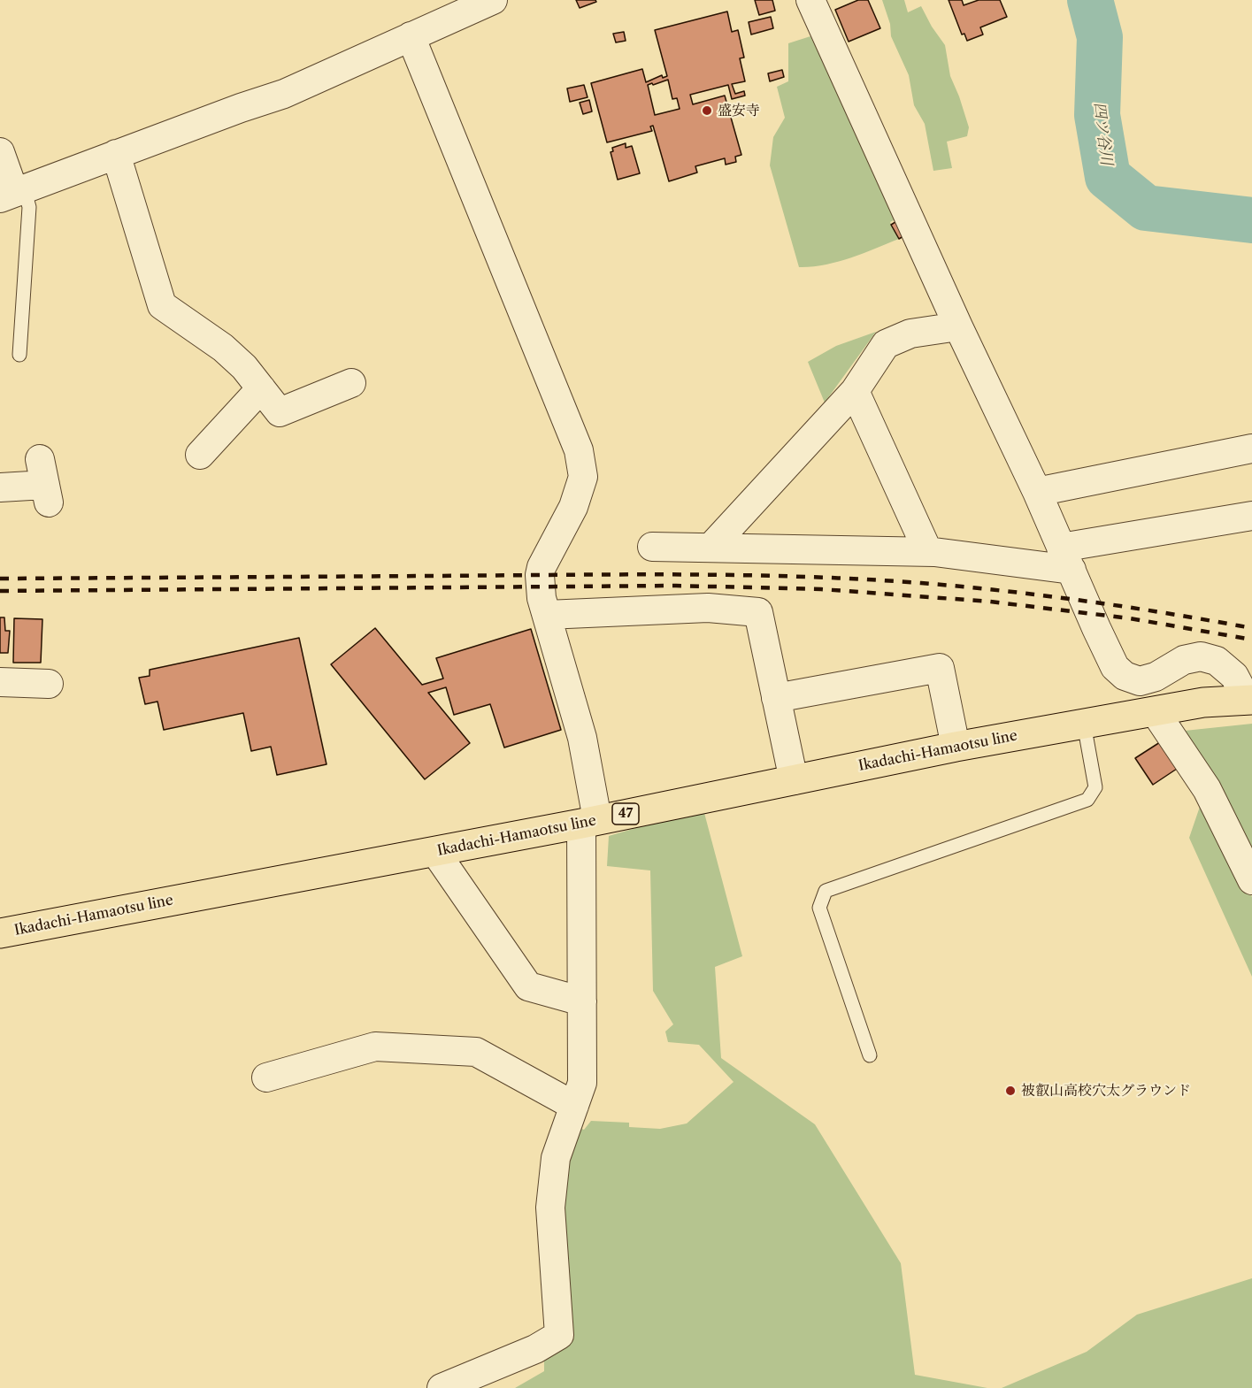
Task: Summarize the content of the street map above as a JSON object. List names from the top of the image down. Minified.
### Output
{"streets":{"main road":["Ikadachi-Hamaotsu line","47"]},"water":["四ツ谷川"],"places":["盛安寺","被叡山高校穴太グラウンド"]}
